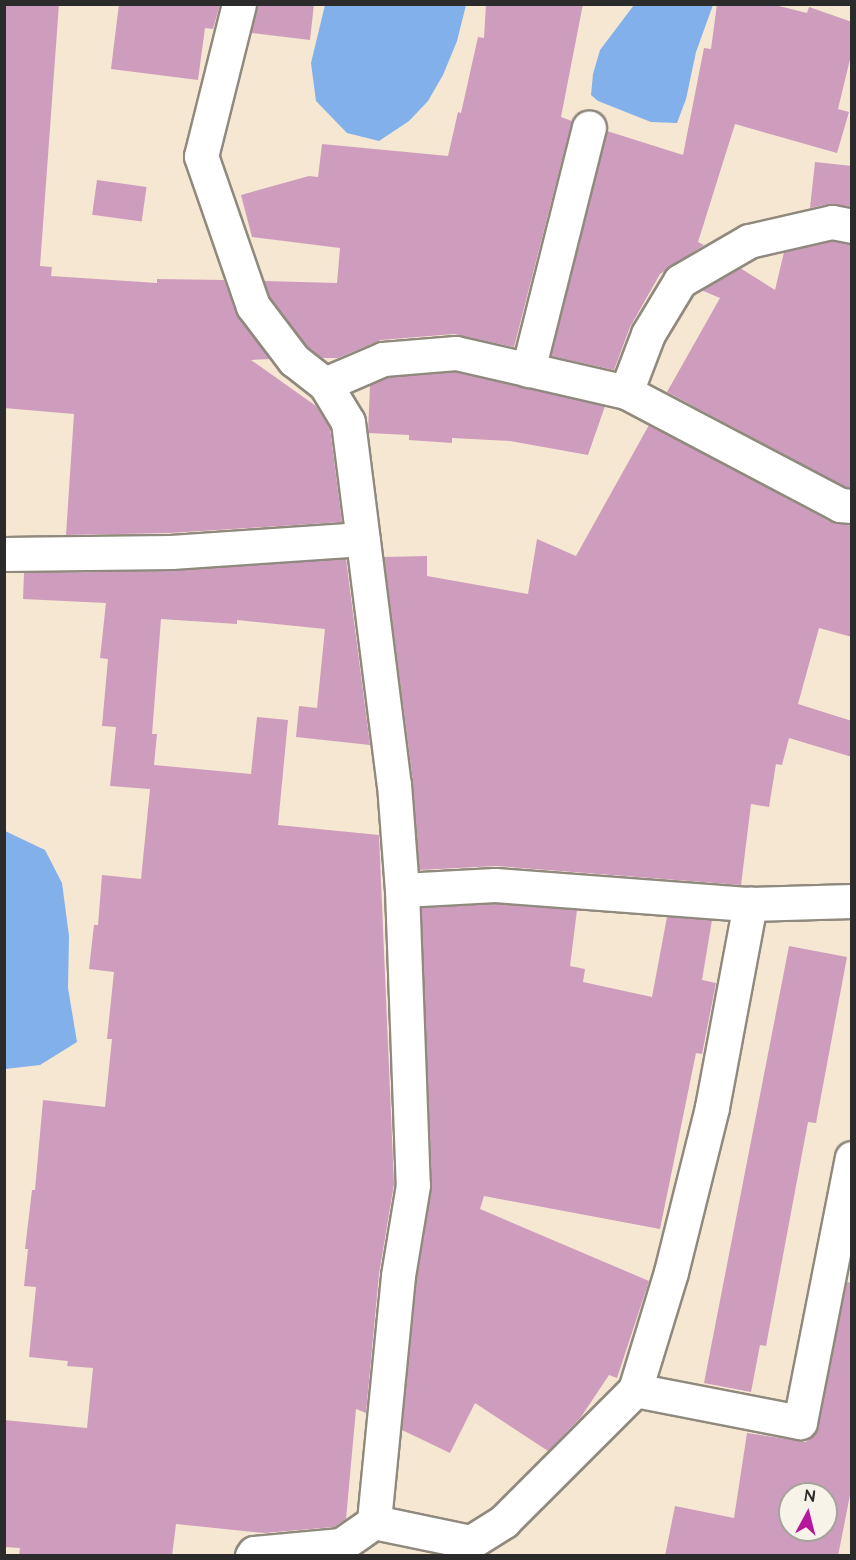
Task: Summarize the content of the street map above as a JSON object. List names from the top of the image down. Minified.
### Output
{"north":"top"}
